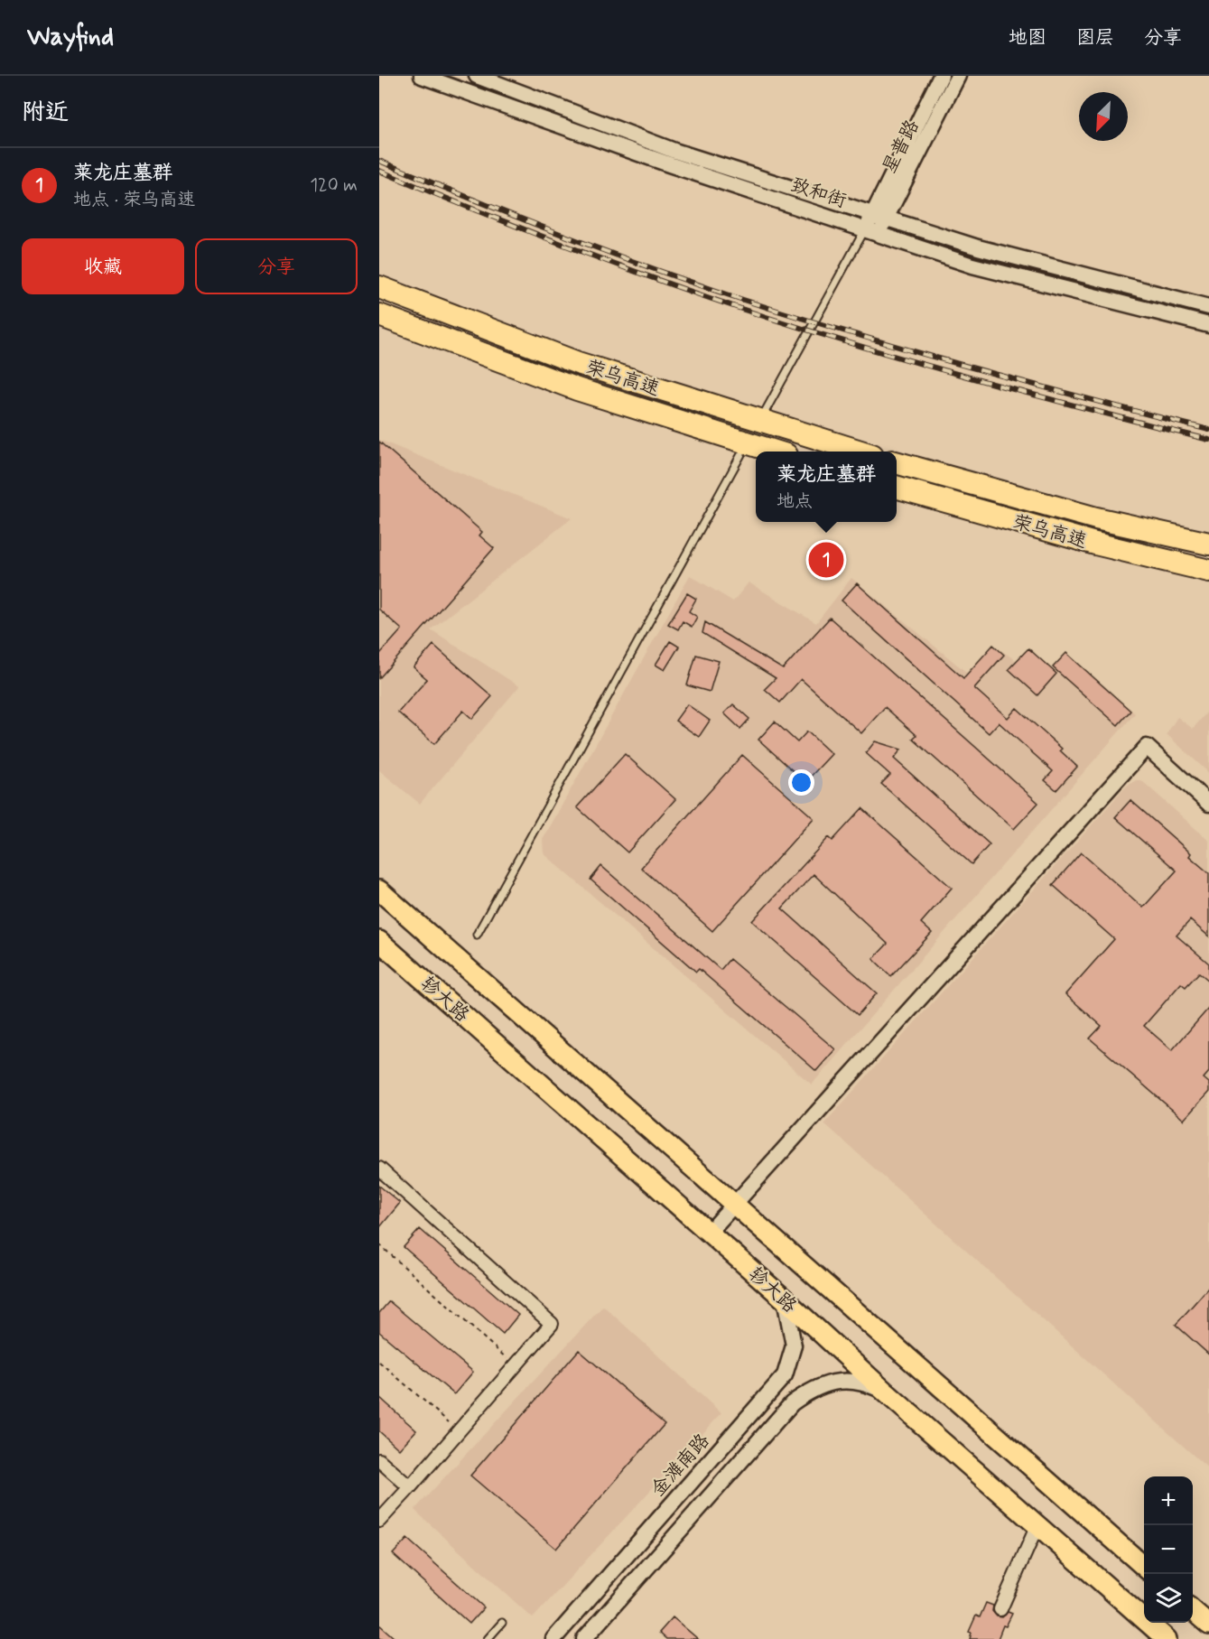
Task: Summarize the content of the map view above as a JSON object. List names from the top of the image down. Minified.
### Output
{"streets":{"highway":["荣乌高速","轸大路"],"street":["星普路","致和街","金滩南路"]},"crossings":[["星普路","致和街"],["轸大路","金滩南路"]],"north":"bottom left","page":{"header":"Wayfind","nav":["地图","图层","分享"],"heading":"附近","list":[{"mark":"1","name":"莱龙庄墓群","note":"地点 · 荣乌高速","value":"120 m"}],"buttons":["收藏","分享"],"popup":["莱龙庄墓群","地点"],"pins":"1","map_buttons":["+","−"]}}
